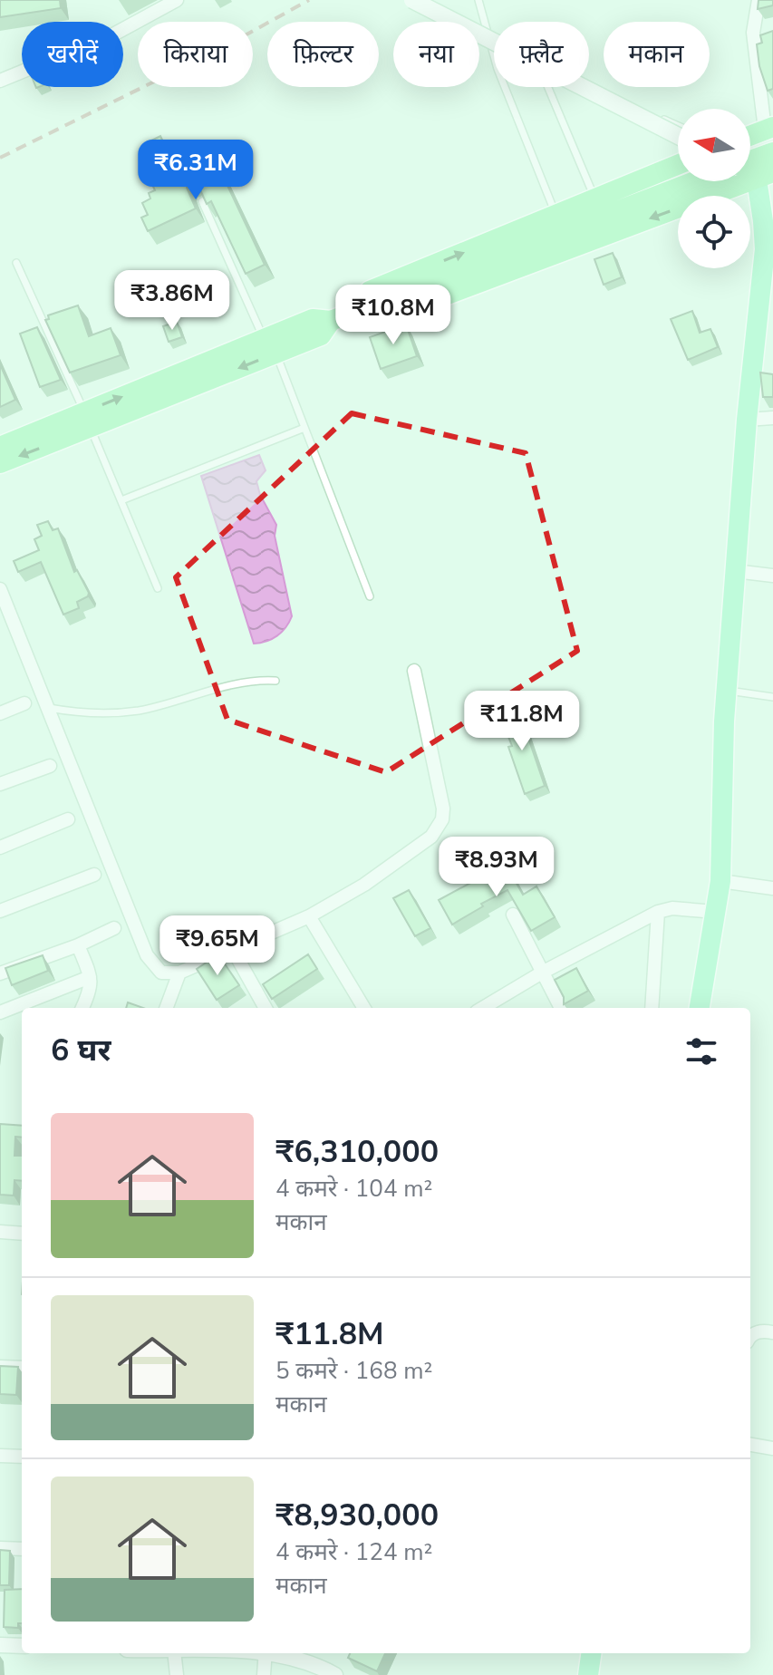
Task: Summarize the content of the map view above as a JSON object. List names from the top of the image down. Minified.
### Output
{"north":"left","page":{"chip":["खरीदें","किराया","फ़िल्टर","नया","फ़्लैट","मकान"],"price":["₹6.31M","₹3.86M","₹10.8M","₹11.8M","₹8.93M","₹9.65M"],"heading":"6 घर","list":[{"name":"₹6,310,000","note":"4 कमरे · 104 m² · मकान"},{"name":"₹11.8M","note":"5 कमरे · 168 m² · मकान"},{"name":"₹8,930,000","note":"4 कमरे · 124 m² · मकान"}]}}
